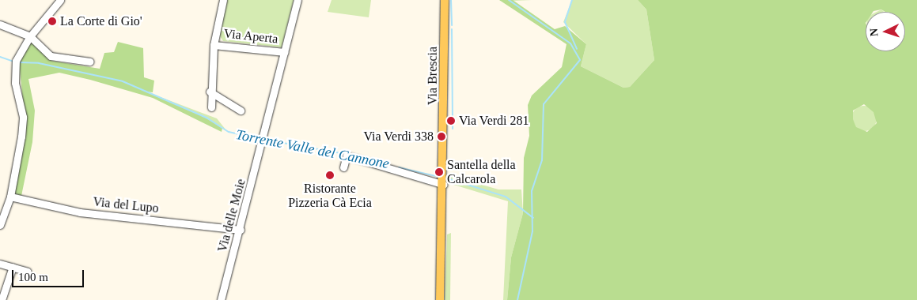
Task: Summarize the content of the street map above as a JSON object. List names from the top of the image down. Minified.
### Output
{"streets":{"main road":["Via Brescia"],"street":["Via Aperta","Via del Lupo","Via delle Moie"]},"crossings":[["Via Aperta","Via delle Moie"],["Via del Lupo","Via delle Moie"]],"water":["Torrente Valle del Cannone"],"places":["La Corte di Gio'","Via Verdi 281","Via Verdi 338","Santella della Calcarola","Ristorante Pizzeria Cà Ecia"],"scale_bar":"100 m","north":"left"}
